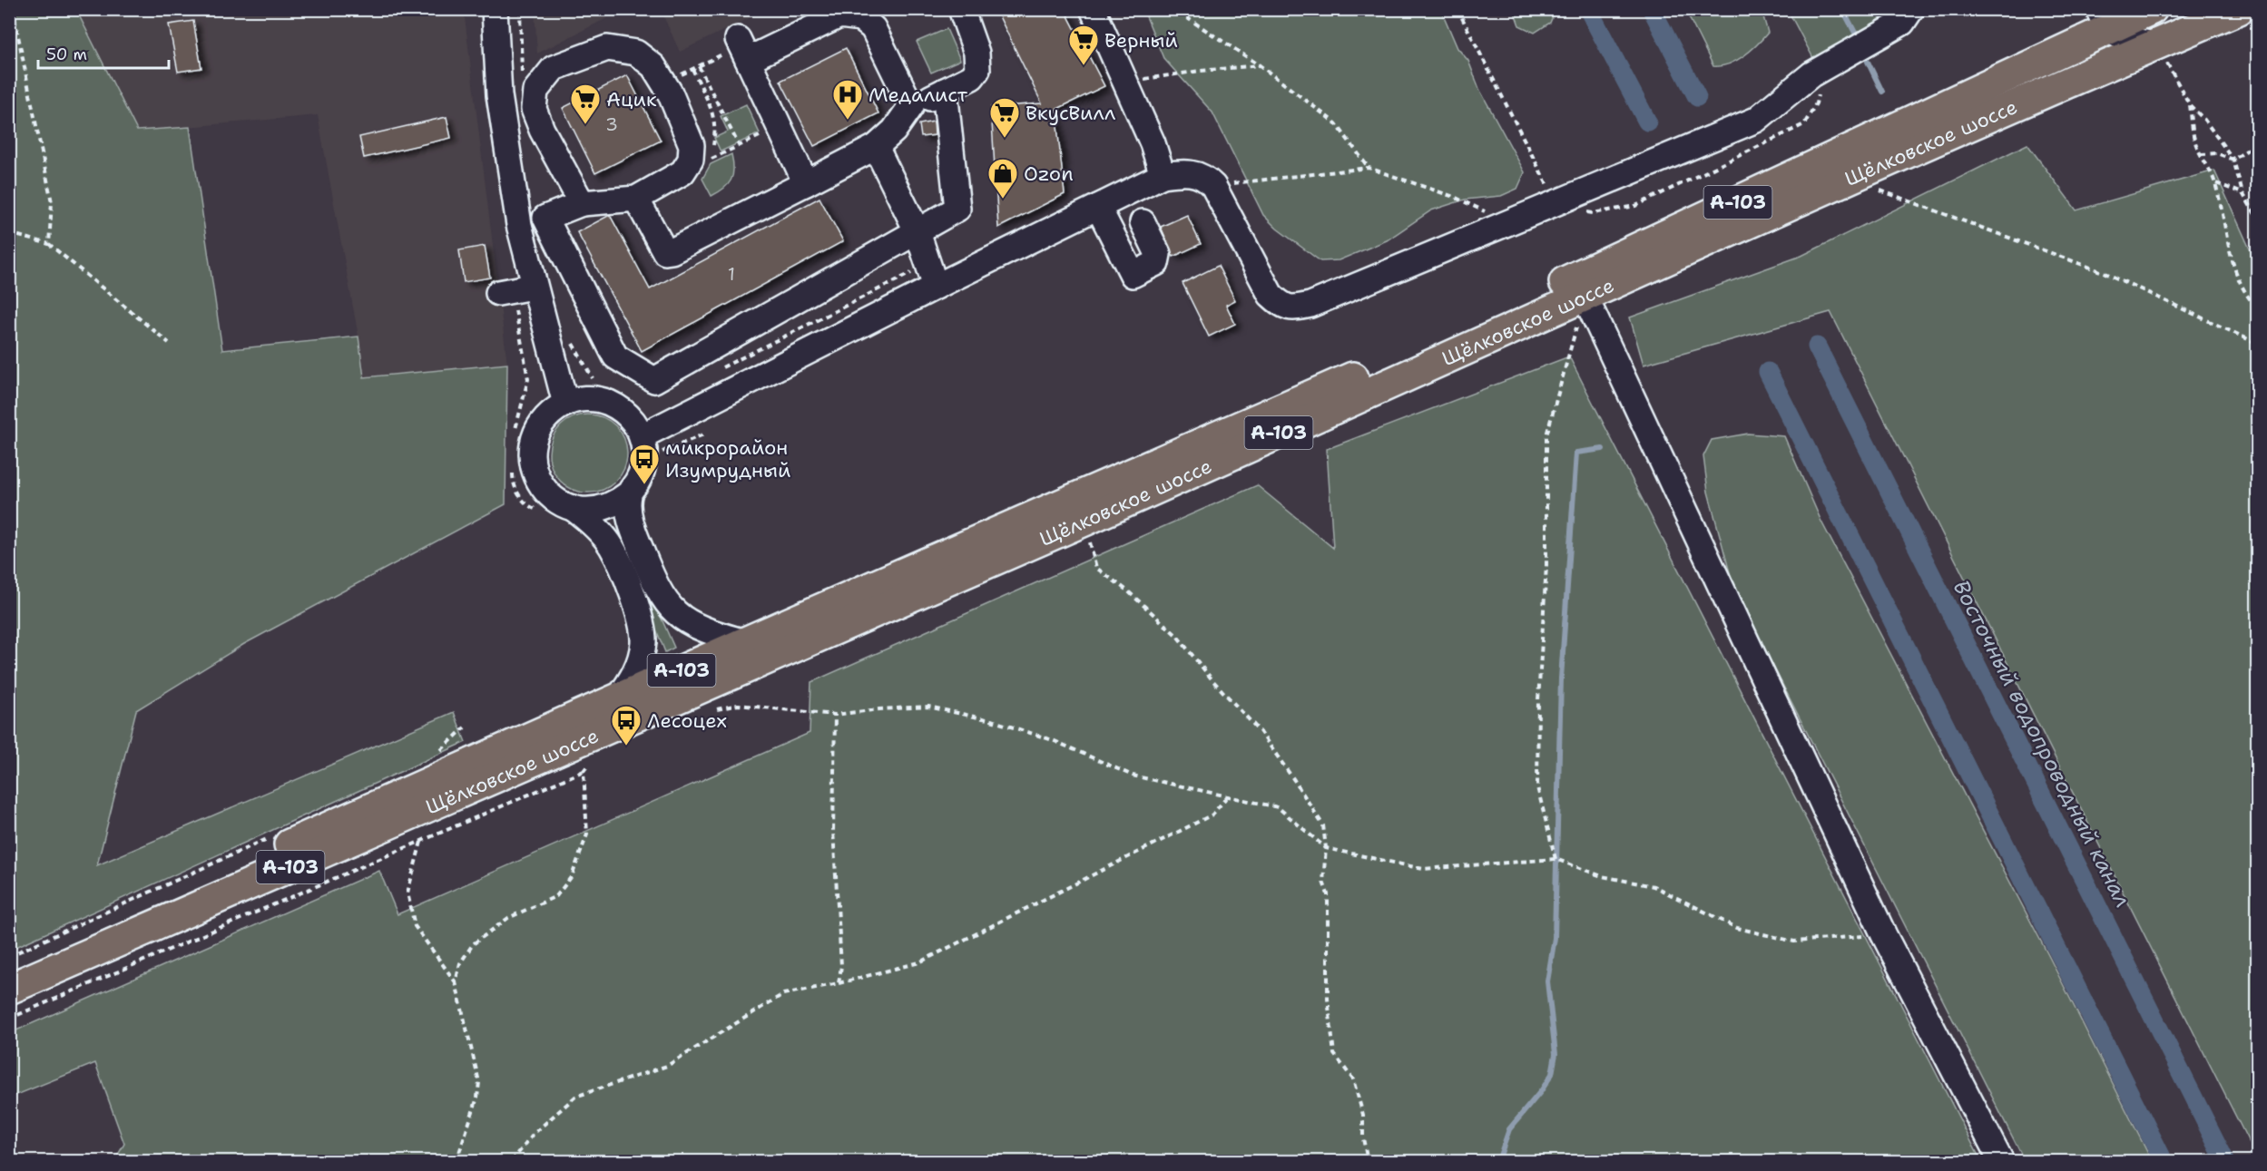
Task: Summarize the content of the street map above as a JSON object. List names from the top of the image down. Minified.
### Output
{"streets":{"main road":["Щёлковское шоссе","А-103"]},"water":["Восточный водопроводный канал"],"places":{"supermarket":["Верный","Ацик","ВкусВилл"],"hospital":["Медалист"],"shop":["Ozon"],"bus stop":["микрорайон Изумрудный","Лесоцех"]},"house_numbers":["3","1"],"scale_bar":"50 m"}
